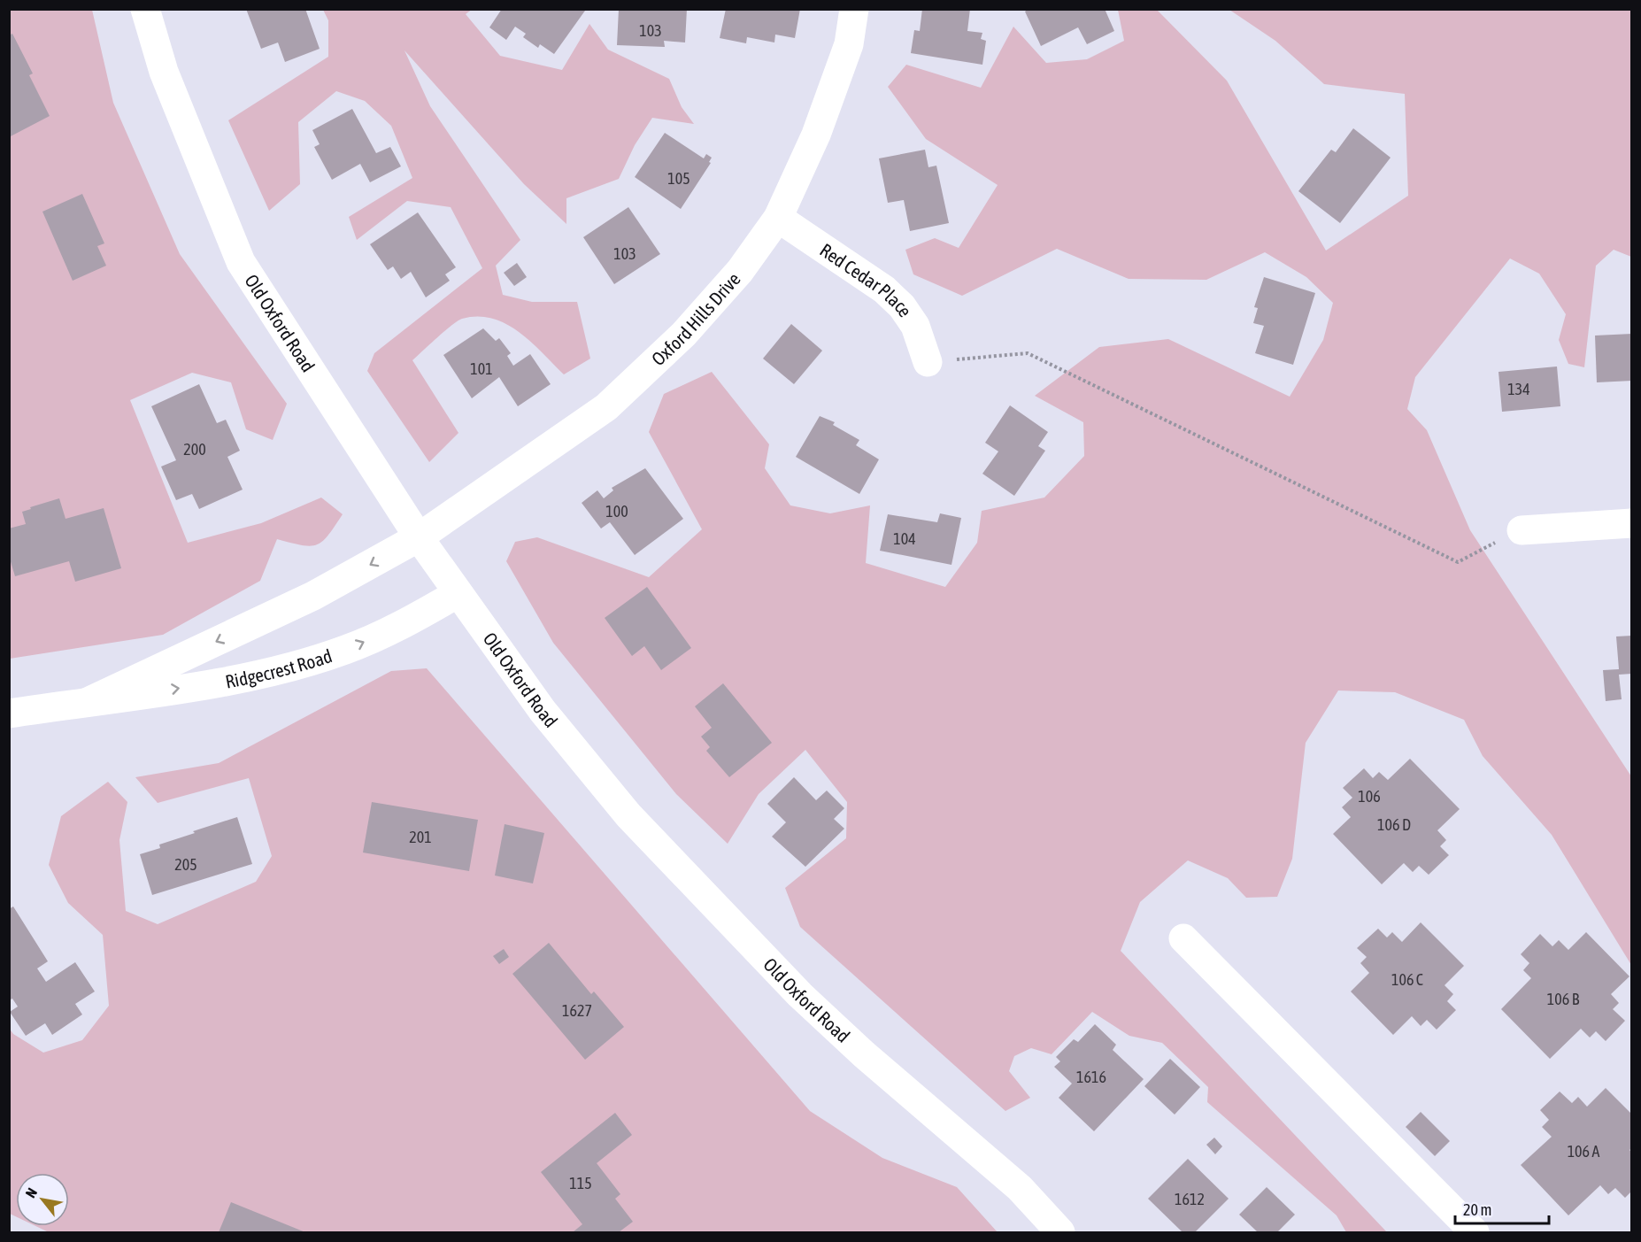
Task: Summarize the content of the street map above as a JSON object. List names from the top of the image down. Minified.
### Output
{"streets":{"street":["Red Cedar Place","Oxford Hills Drive","Old Oxford Road","Ridgecrest Road"]},"crossings":[["Red Cedar Place","Oxford Hills Drive"],["Oxford Hills Drive","Old Oxford Road"],["Oxford Hills Drive","Ridgecrest Road"],["Old Oxford Road","Ridgecrest Road"]],"house_numbers":["103","105","103","101","134","200","100","104","106","106 D","201","205","106 C","106 B","1627","1616","106 A","115","1612"],"scale_bar":"20 m","north":"top left"}
